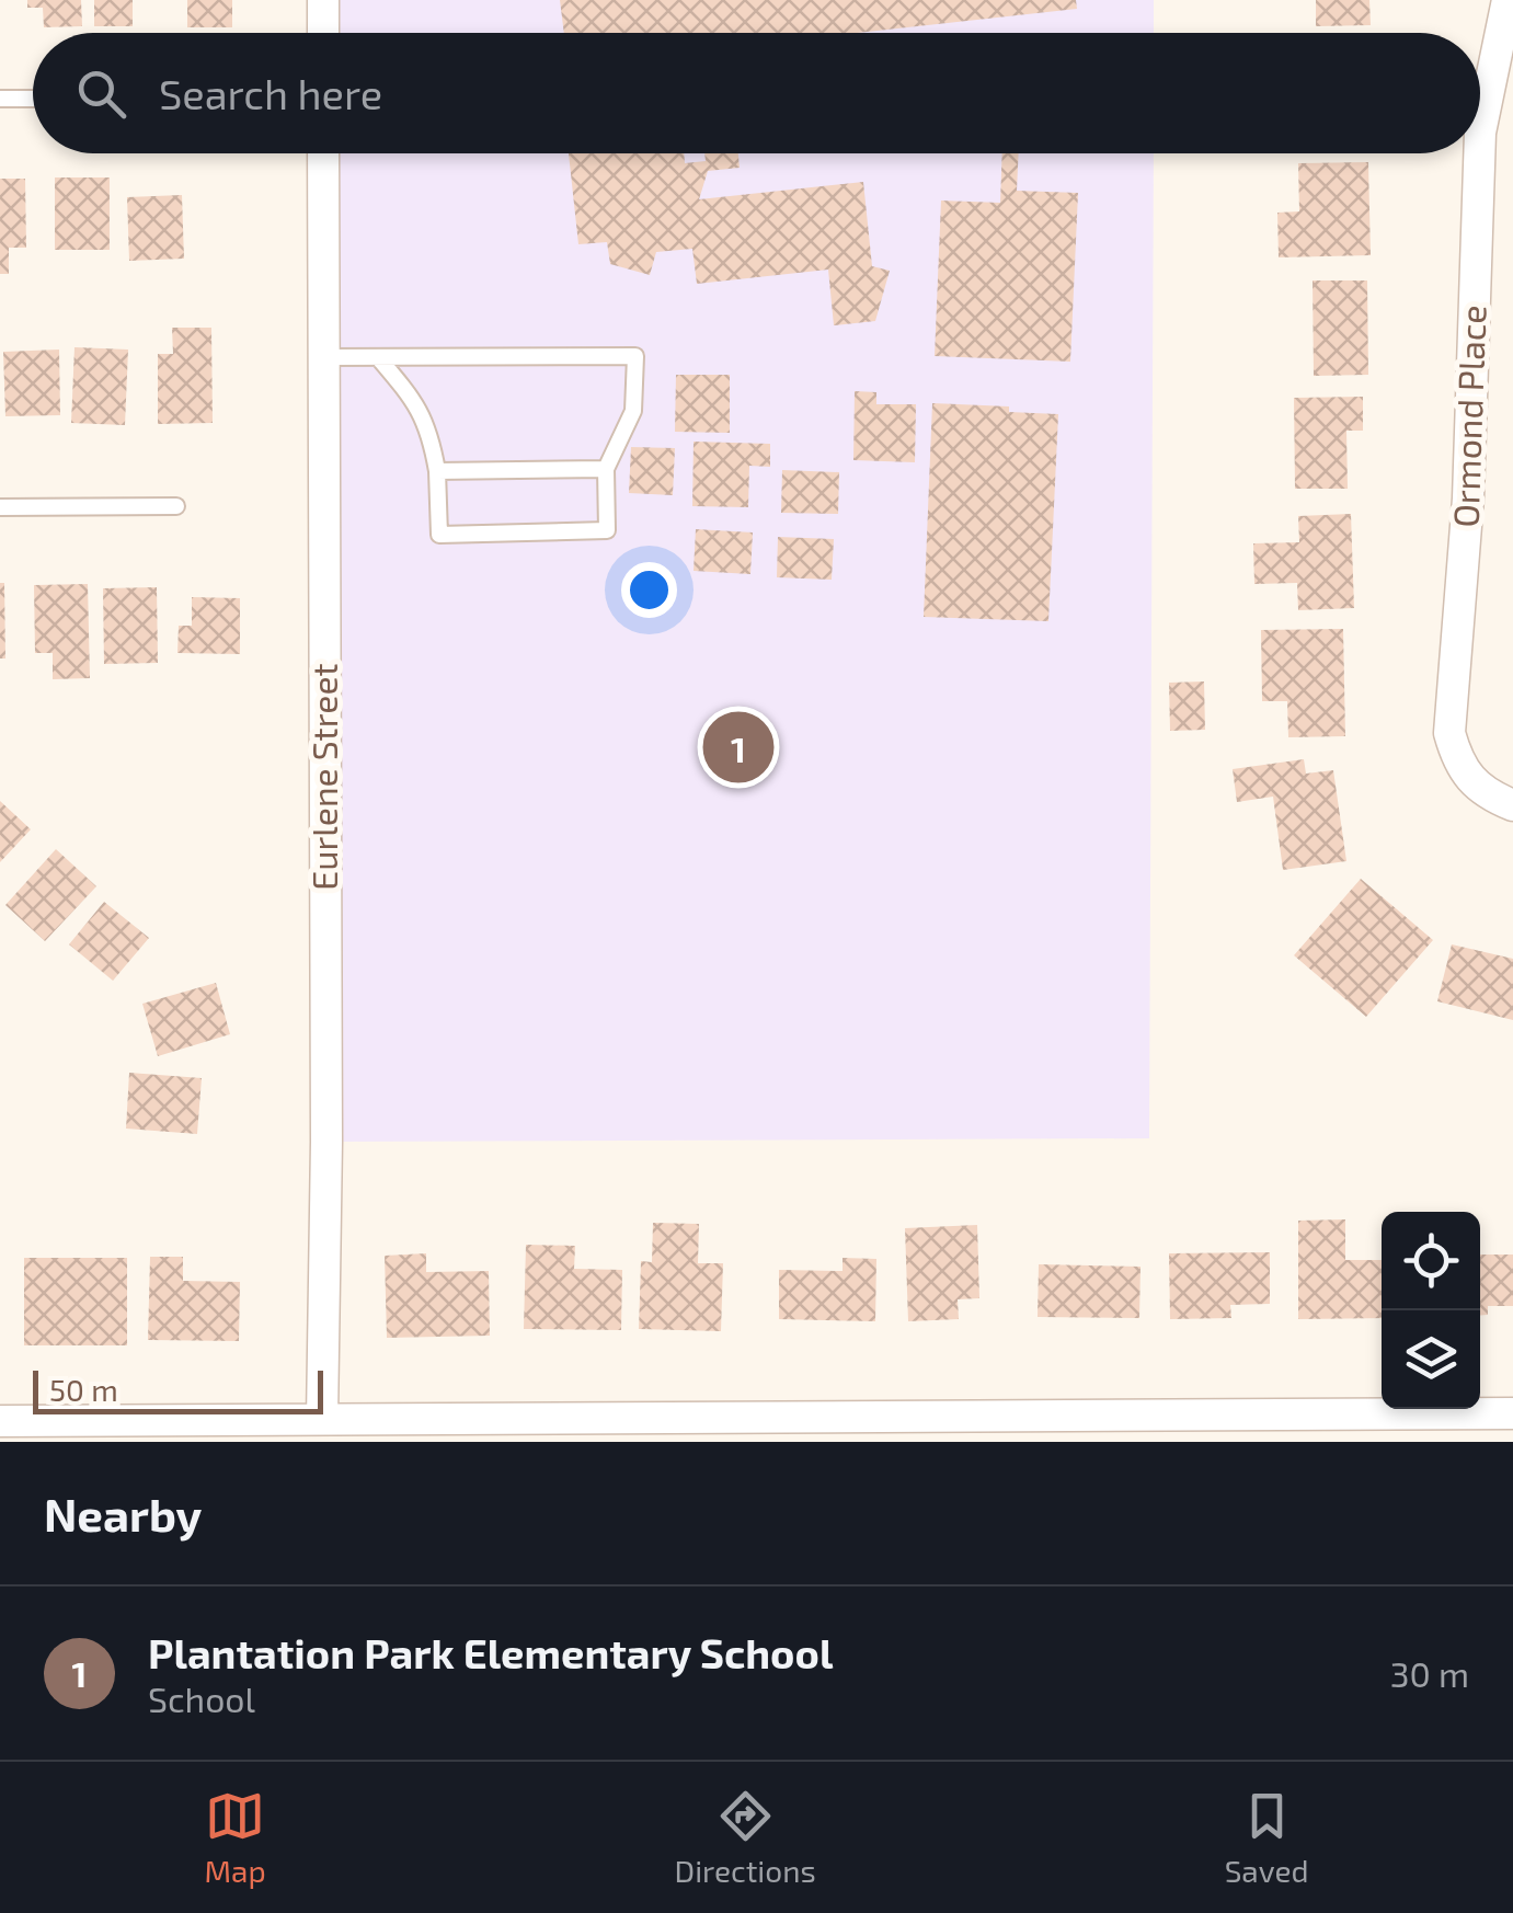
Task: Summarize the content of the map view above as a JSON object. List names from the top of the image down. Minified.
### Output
{"streets":{"street":["Ormond Place","Eurlene Street"]},"scale_bar":"50 m","page":{"search":"Search here","pins":"1","scale":"50 m","heading":"Nearby","list":[{"mark":"1","name":"Plantation Park Elementary School","note":"School","value":"30 m"}],"nav":["Map","Directions","Saved"]}}
